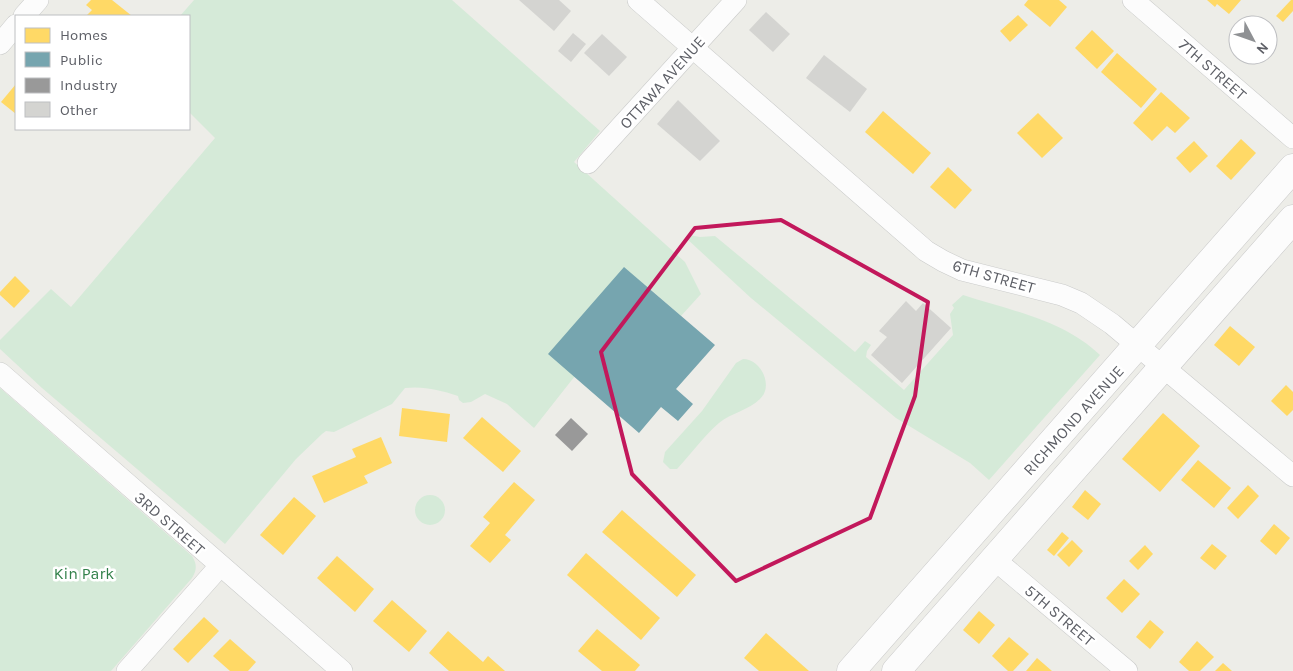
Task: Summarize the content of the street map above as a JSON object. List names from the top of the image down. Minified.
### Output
{"streets":{"main road":["RICHMOND AVENUE"],"street":["7TH STREET","OTTAWA AVENUE","6TH STREET","3RD STREET","5TH STREET"]},"crossings":[["OTTAWA AVENUE","6TH STREET"],["6TH STREET","RICHMOND AVENUE"],["RICHMOND AVENUE","5TH STREET"]],"parks":["Kin Park"],"legend":["Homes","Public","Industry","Other"],"north":"bottom right"}
